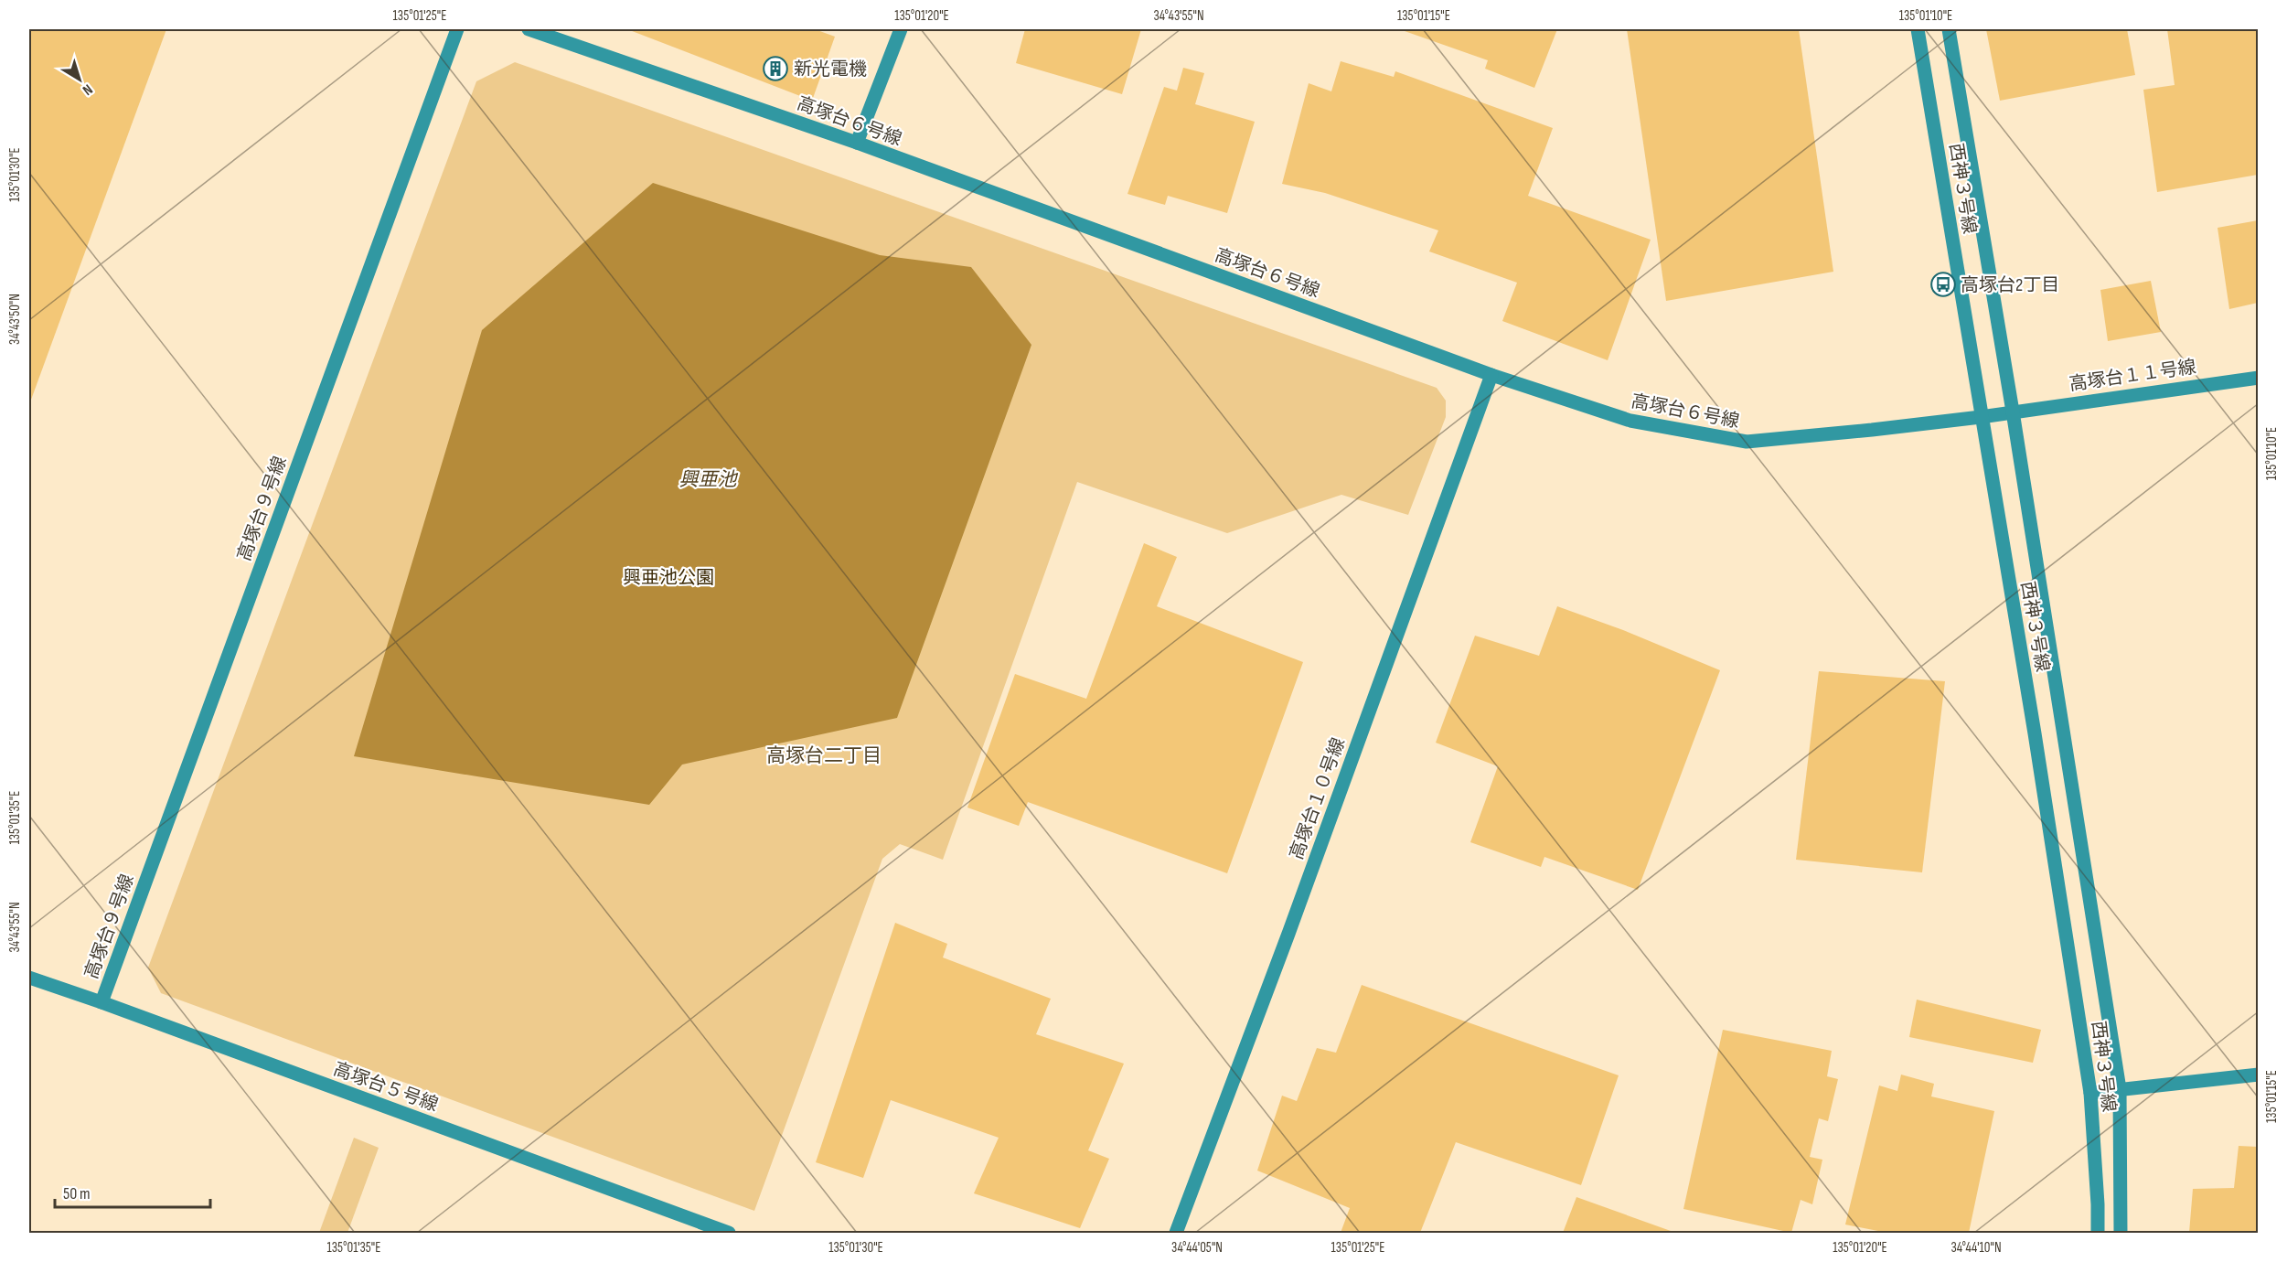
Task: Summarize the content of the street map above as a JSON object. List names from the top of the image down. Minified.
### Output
{"streets":{"street":["高塚台６号線","西神３号線","高塚台１１号線","高塚台９号線","高塚台１０号線","高塚台５号線"]},"crossings":[["高塚台６号線","西神３号線"],["高塚台６号線","高塚台１１号線"],["高塚台６号線","高塚台１０号線"],["西神３号線","高塚台１１号線"],["高塚台９号線","高塚台５号線"]],"districts":["高塚台二丁目"],"water":["興亜池"],"parks":["興亜池公園"],"places":{"building":["新光電機"],"bus stop":["高塚台2丁目"]},"scale_bar":"50 m","north":"bottom right","coordinates":["135°01'25\"E","135°01'20\"E","34°43'55\"N","135°01'15\"E","135°01'10\"E","135°01'30\"E","34°43'50\"N","135°01'35\"E","34°44'05\"N","34°44'10\"N"]}
